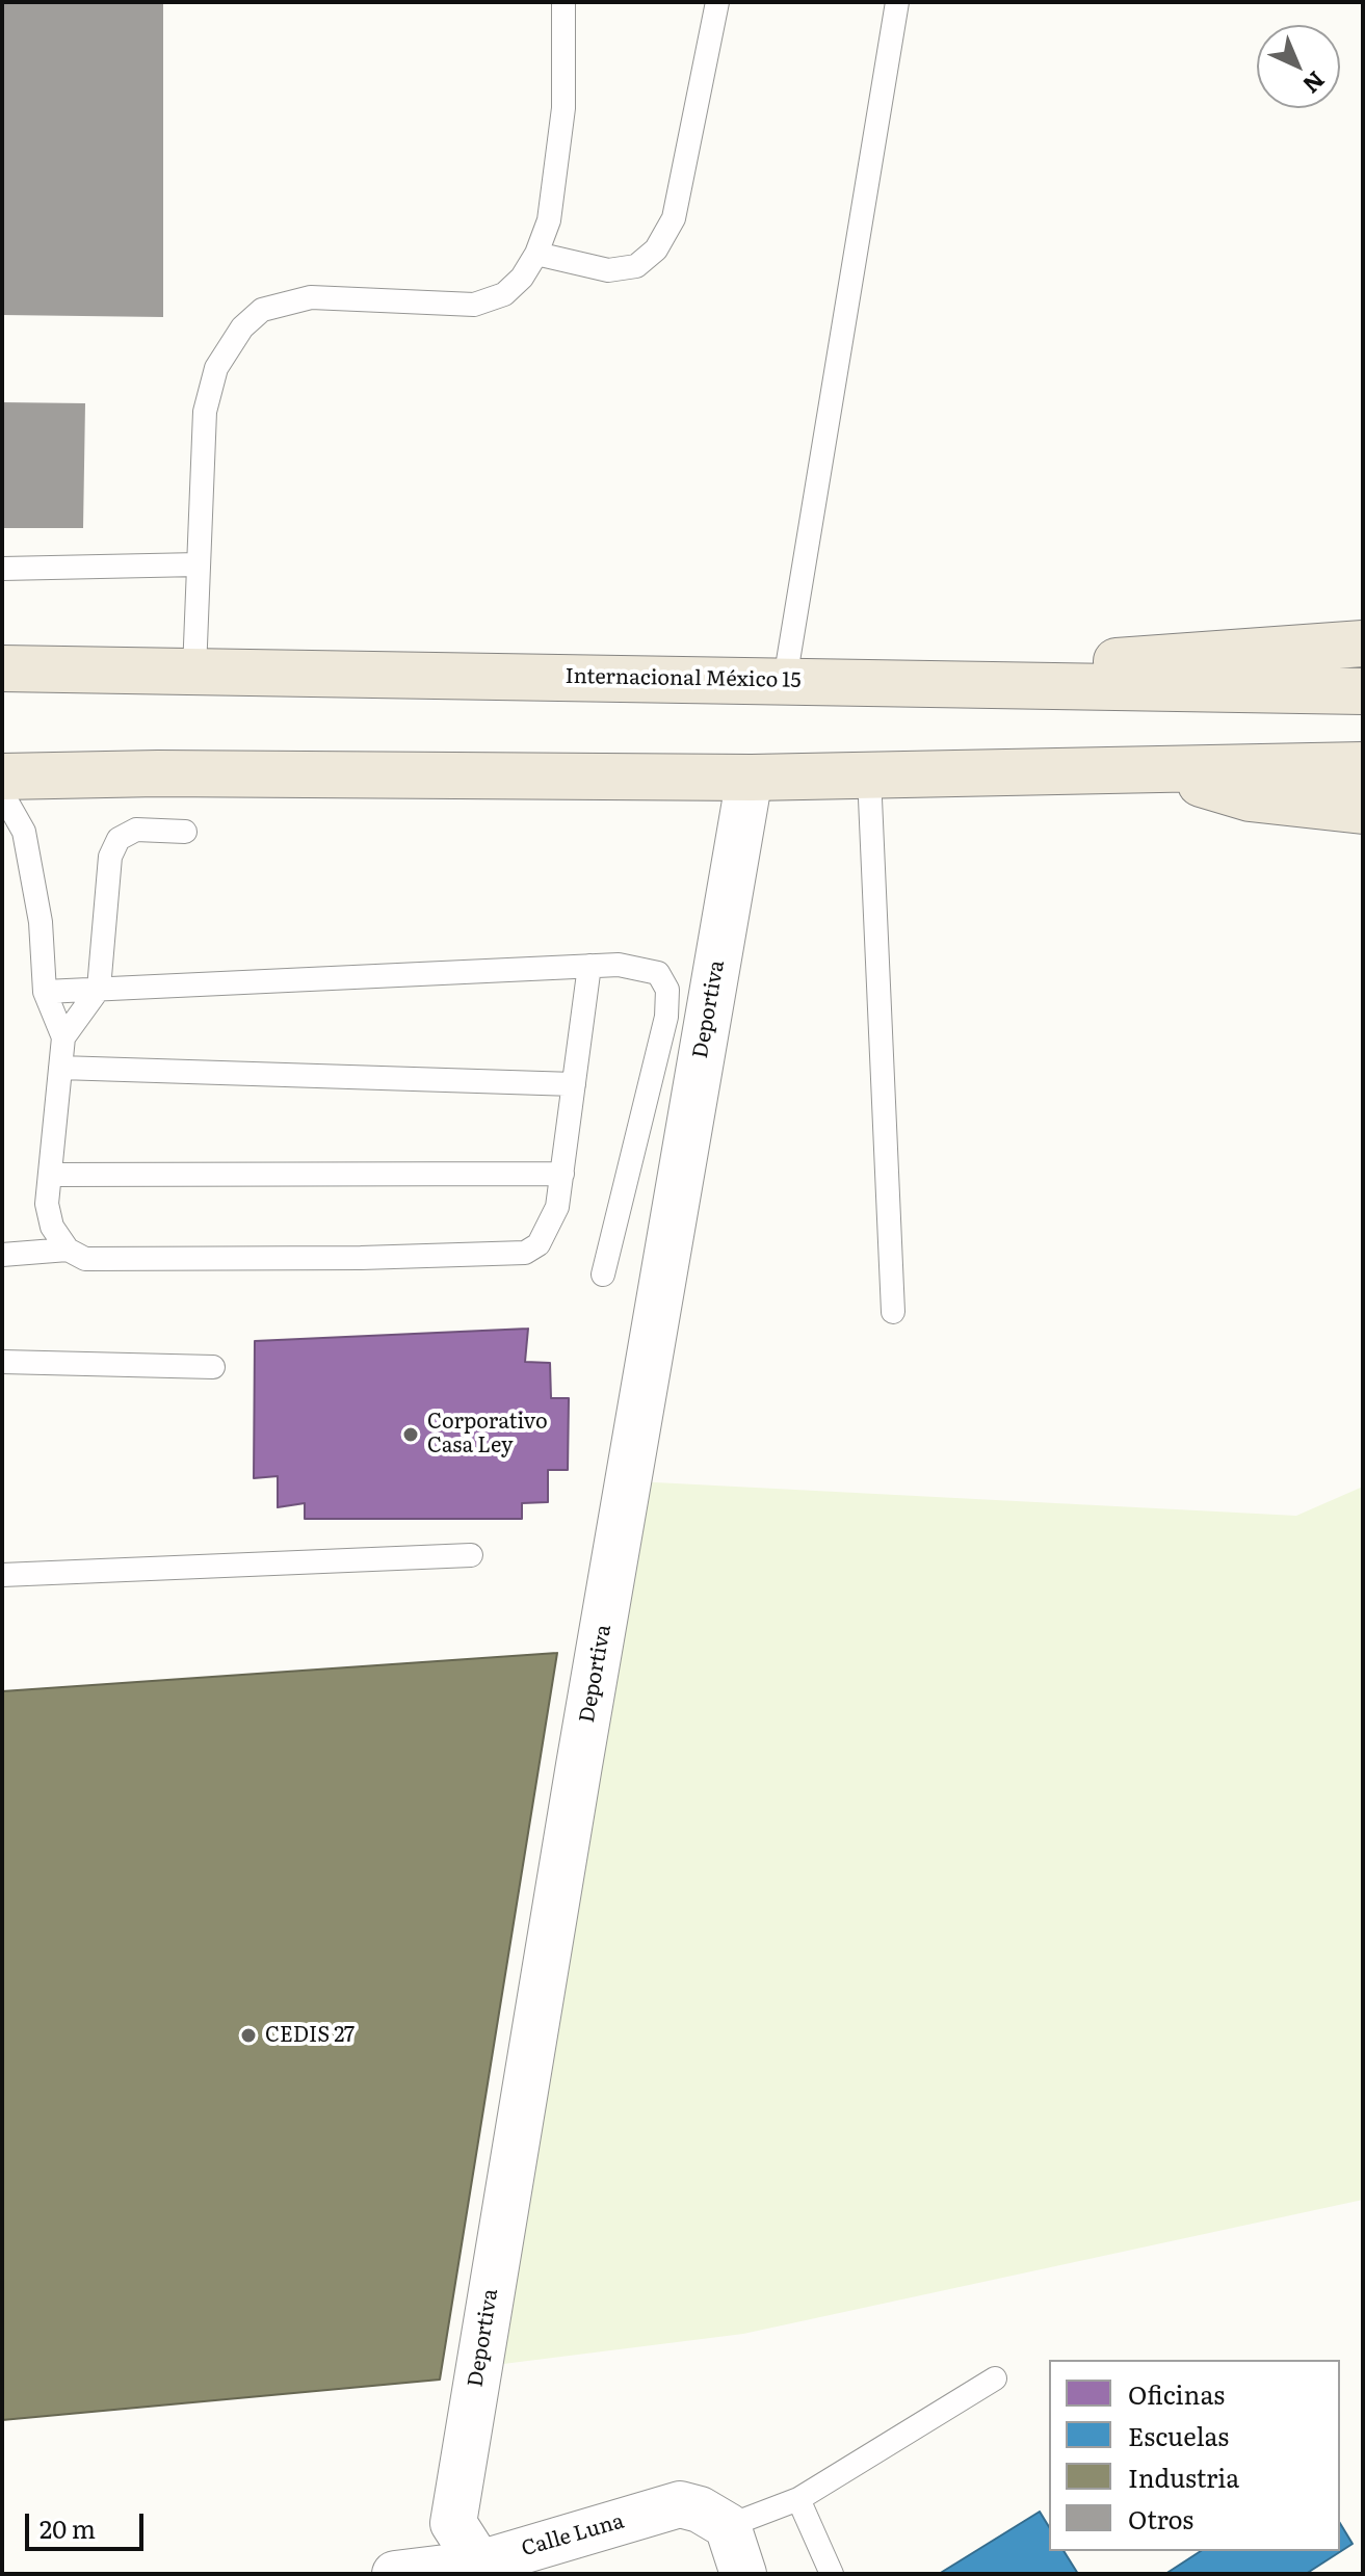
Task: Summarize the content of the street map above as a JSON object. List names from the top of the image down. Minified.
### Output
{"streets":{"main road":["Internacional México 15"],"street":["Deportiva","Calle Luna"]},"crossings":[["Deportiva","Calle Luna"]],"places":["Corporativo Casa Ley","CEDIS 27"],"legend":["Oficinas","Escuelas","Industria","Otros"],"scale_bar":"20 m","north":"bottom right"}
